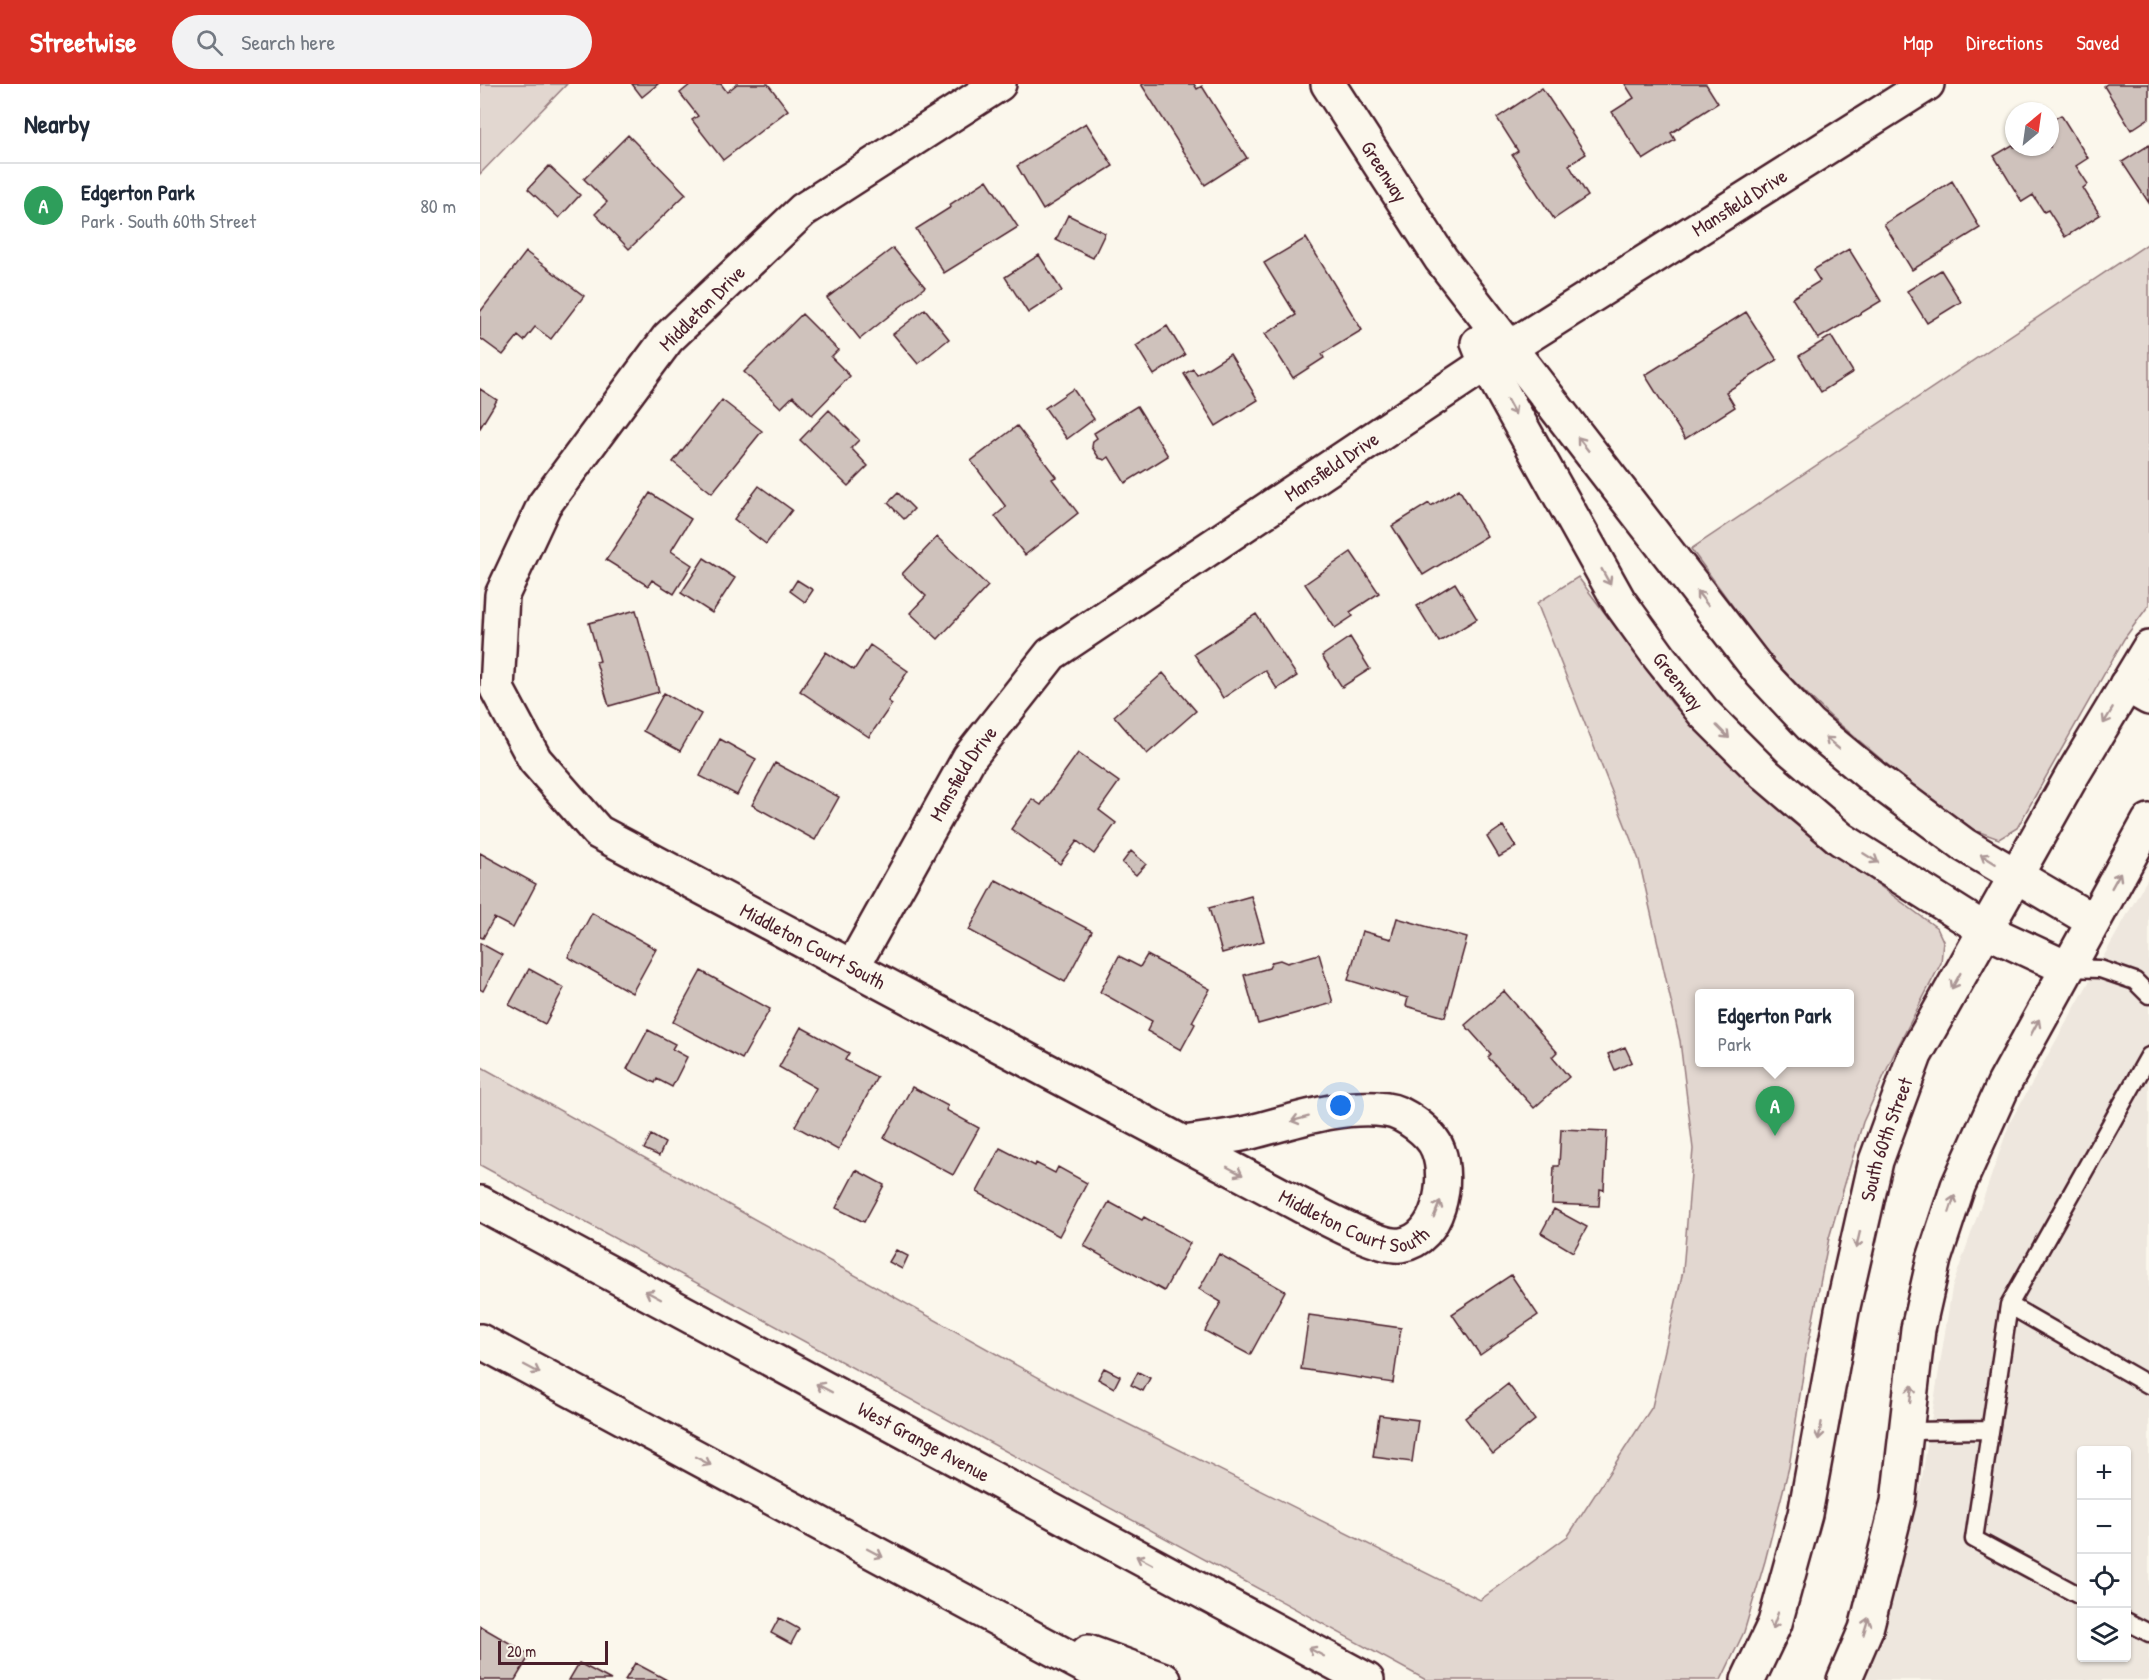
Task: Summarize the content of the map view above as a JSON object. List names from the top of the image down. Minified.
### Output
{"streets":{"street":["Greenway","Mansfield Drive","Middleton Drive","Middleton Court South","South 60th Street","West Grange Avenue"]},"crossings":[["Greenway","Mansfield Drive"],["Greenway","South 60th Street"],["Mansfield Drive","Middleton Court South"],["Middleton Drive","Middleton Court South"]],"scale_bar":"20 m","north":"top right","page":{"header":"Streetwise","search":"Search here","nav":["Map","Directions","Saved"],"heading":"Nearby","list":[{"mark":"A","name":"Edgerton Park","note":"Park · South 60th Street","value":"80 m"}],"popup":["Edgerton Park","Park"],"pins":"A","map_buttons":["+","−"],"scale":"20 m"}}
